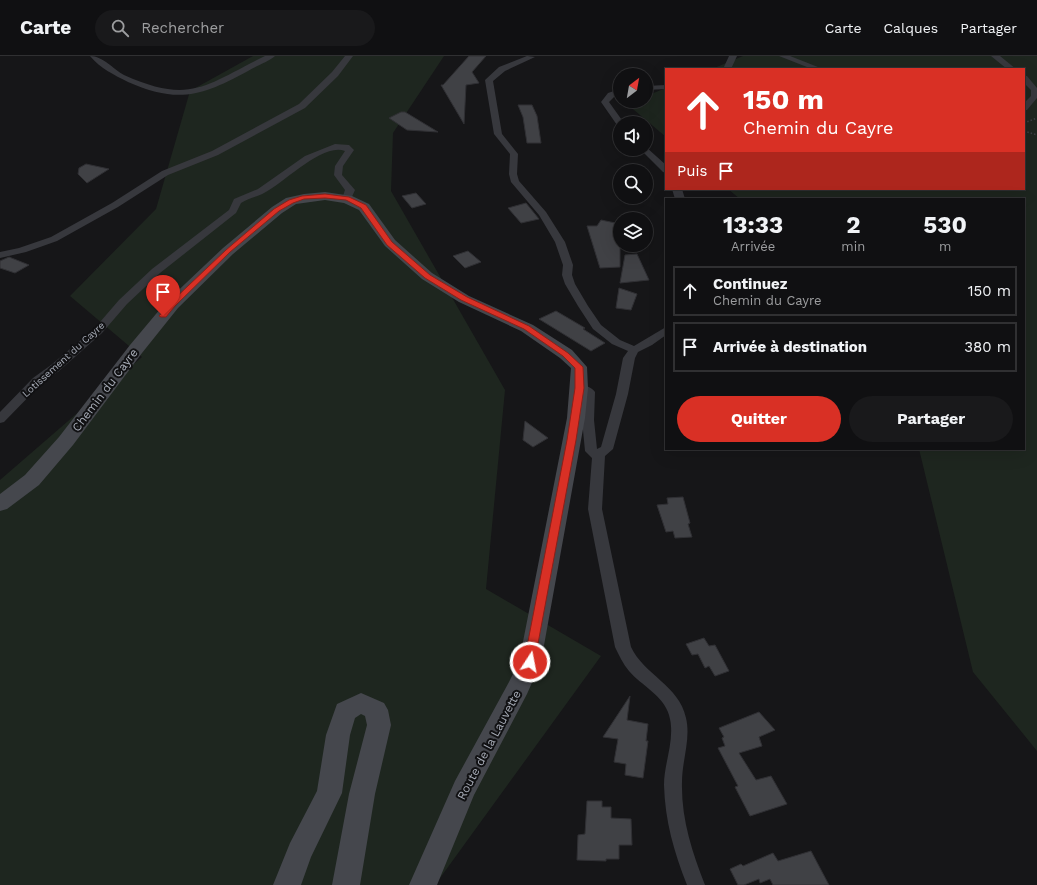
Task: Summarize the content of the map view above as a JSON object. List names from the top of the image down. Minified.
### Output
{"streets":{"street":["Lotissement du Cayre","Chemin du Cayre","Route de la Lauvette"]},"crossings":[["Lotissement du Cayre","Chemin du Cayre"],["Chemin du Cayre","Route de la Lauvette"]],"north":"top right","page":{"header":"Carte","search":"Rechercher","nav":["Carte","Calques","Partager"],"turn":["150 m","Chemin du Cayre"],"then":"Puis","eta":["13:33","Arrivée","2","min","530","m"],"list":[{"name":"Continuez","note":"Chemin du Cayre","value":"150 m"},{"name":"Arrivée à destination","value":"380 m"}],"buttons":["Quitter","Partager"]}}
